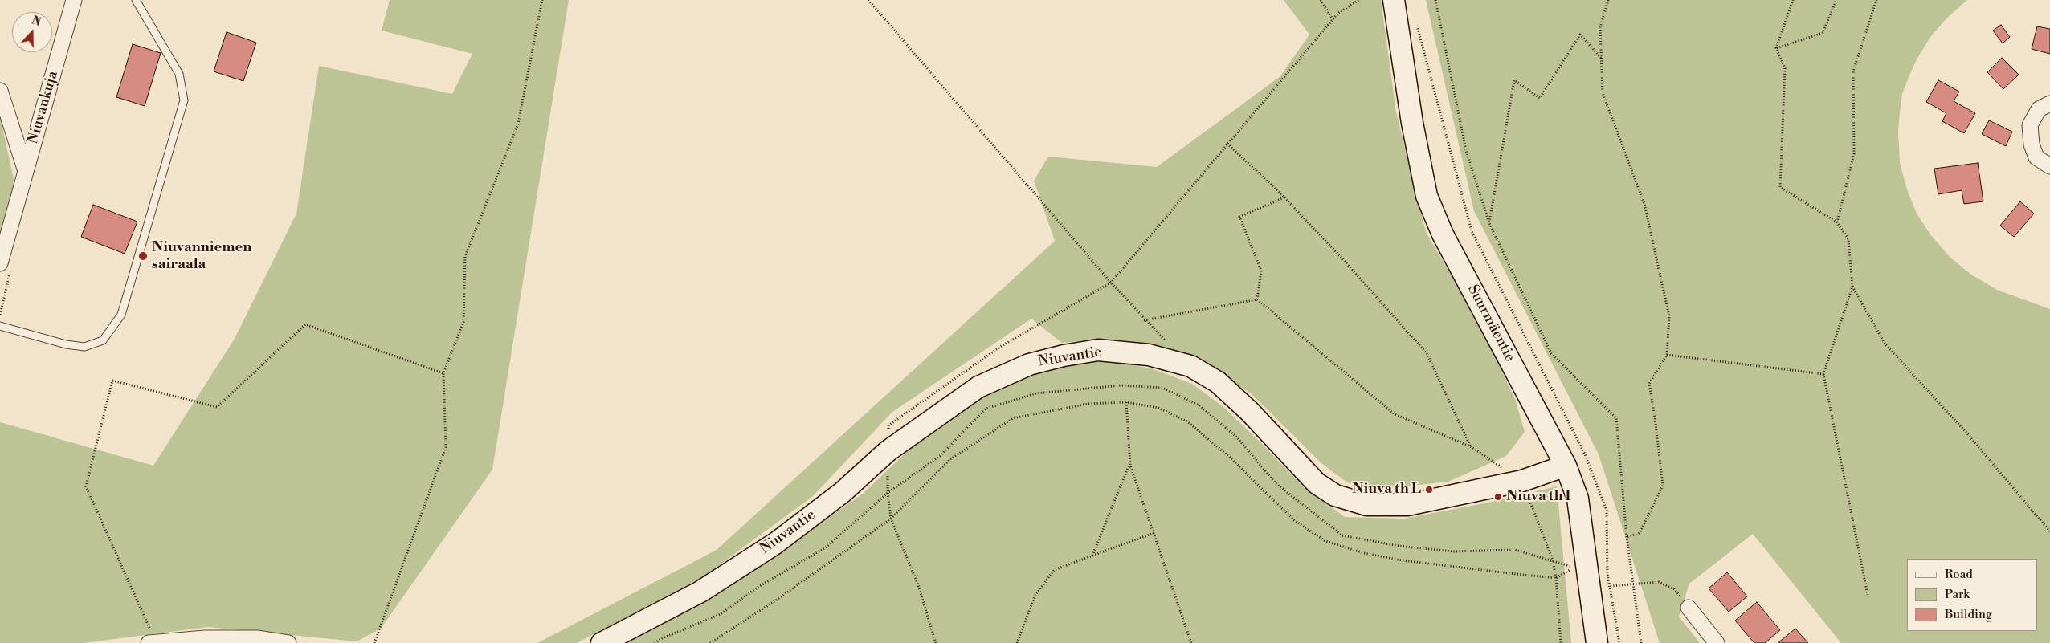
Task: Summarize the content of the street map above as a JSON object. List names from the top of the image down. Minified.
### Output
{"streets":{"street":["Niuvankuja","Suurmäentie","Niuvantie"]},"crossings":[["Suurmäentie","Niuvantie"]],"places":["Niuvanniemen sairaala","Niuva th L","Niuva th I"],"legend":["Road","Park","Building"],"north":"top"}
